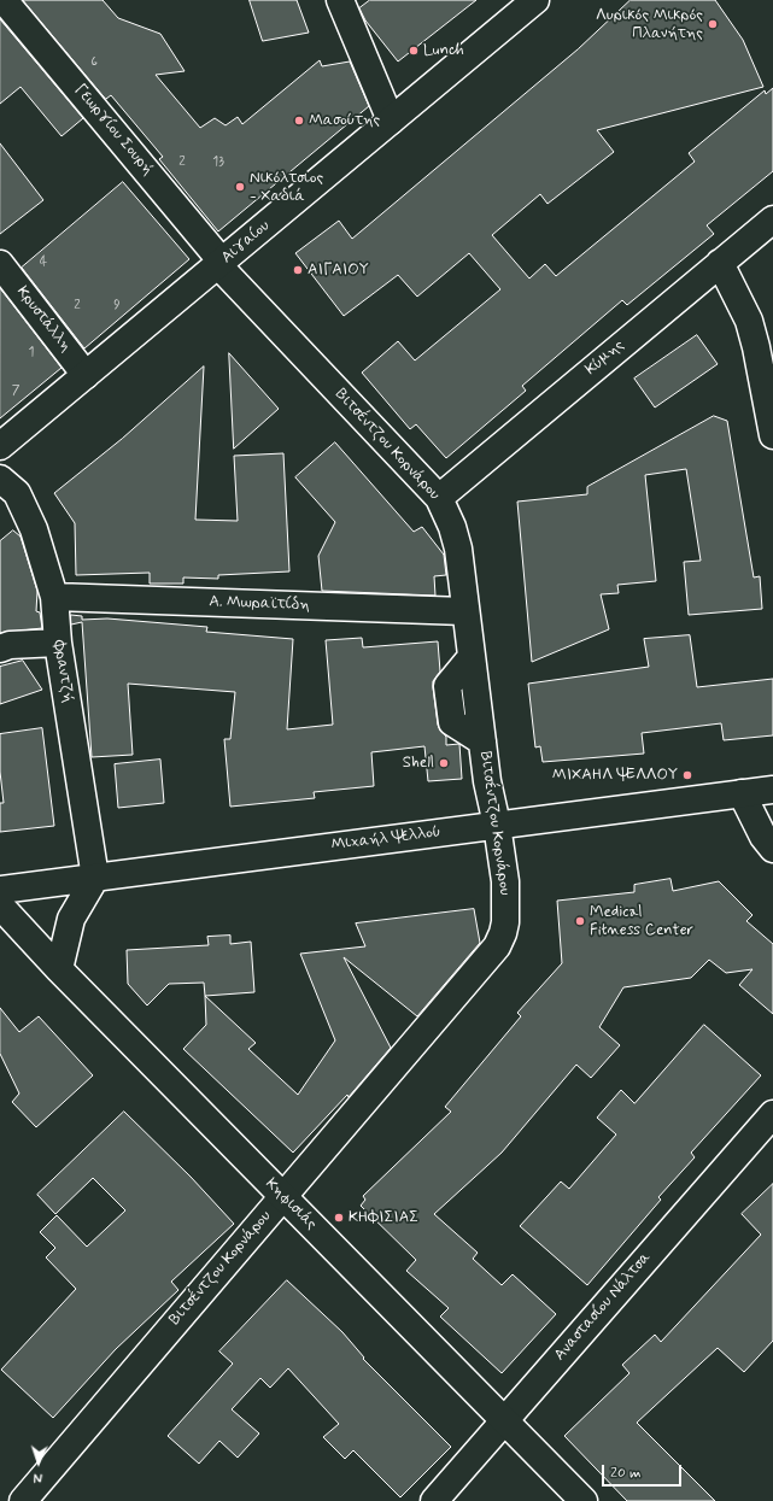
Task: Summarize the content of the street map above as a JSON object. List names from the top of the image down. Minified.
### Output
{"streets":{"street":["Γεωργίου Σουρή","Αιγαίου","Κρυστάλλη","Κύμης","Βιτσέντζου Κορνάρου","Α. Μωραϊτίδη","Φραντζή","Μιχαήλ Ψελλού","Κηφισιάς","Αναστασίου Νάλτσα"]},"crossings":[["Γεωργίου Σουρή","Αιγαίου"],["Γεωργίου Σουρή","Βιτσέντζου Κορνάρου"],["Αιγαίου","Κρυστάλλη"],["Αιγαίου","Βιτσέντζου Κορνάρου"],["Κύμης","Βιτσέντζου Κορνάρου"],["Βιτσέντζου Κορνάρου","Α. Μωραϊτίδη"],["Βιτσέντζου Κορνάρου","Μιχαήλ Ψελλού"],["Βιτσέντζου Κορνάρου","Κηφισιάς"],["Α. Μωραϊτίδη","Φραντζή"],["Φραντζή","Μιχαήλ Ψελλού"],["Κηφισιάς","Αναστασίου Νάλτσα"]],"places":["Λυρικός Μικρός Πλανήτης","Lunch","Μασούτης","Νικόλτσιος - Χαδιά","ΑΙΓΑΙΟΥ","Shell","ΜΙΧΑΗΛ ΨΕΛΛΟΥ","Medical Fitness Center","ΚΗΦΙΣΙΑΣ"],"house_numbers":["6","2","13","4","2","9","1","7"],"scale_bar":"20 m","north":"bottom"}
